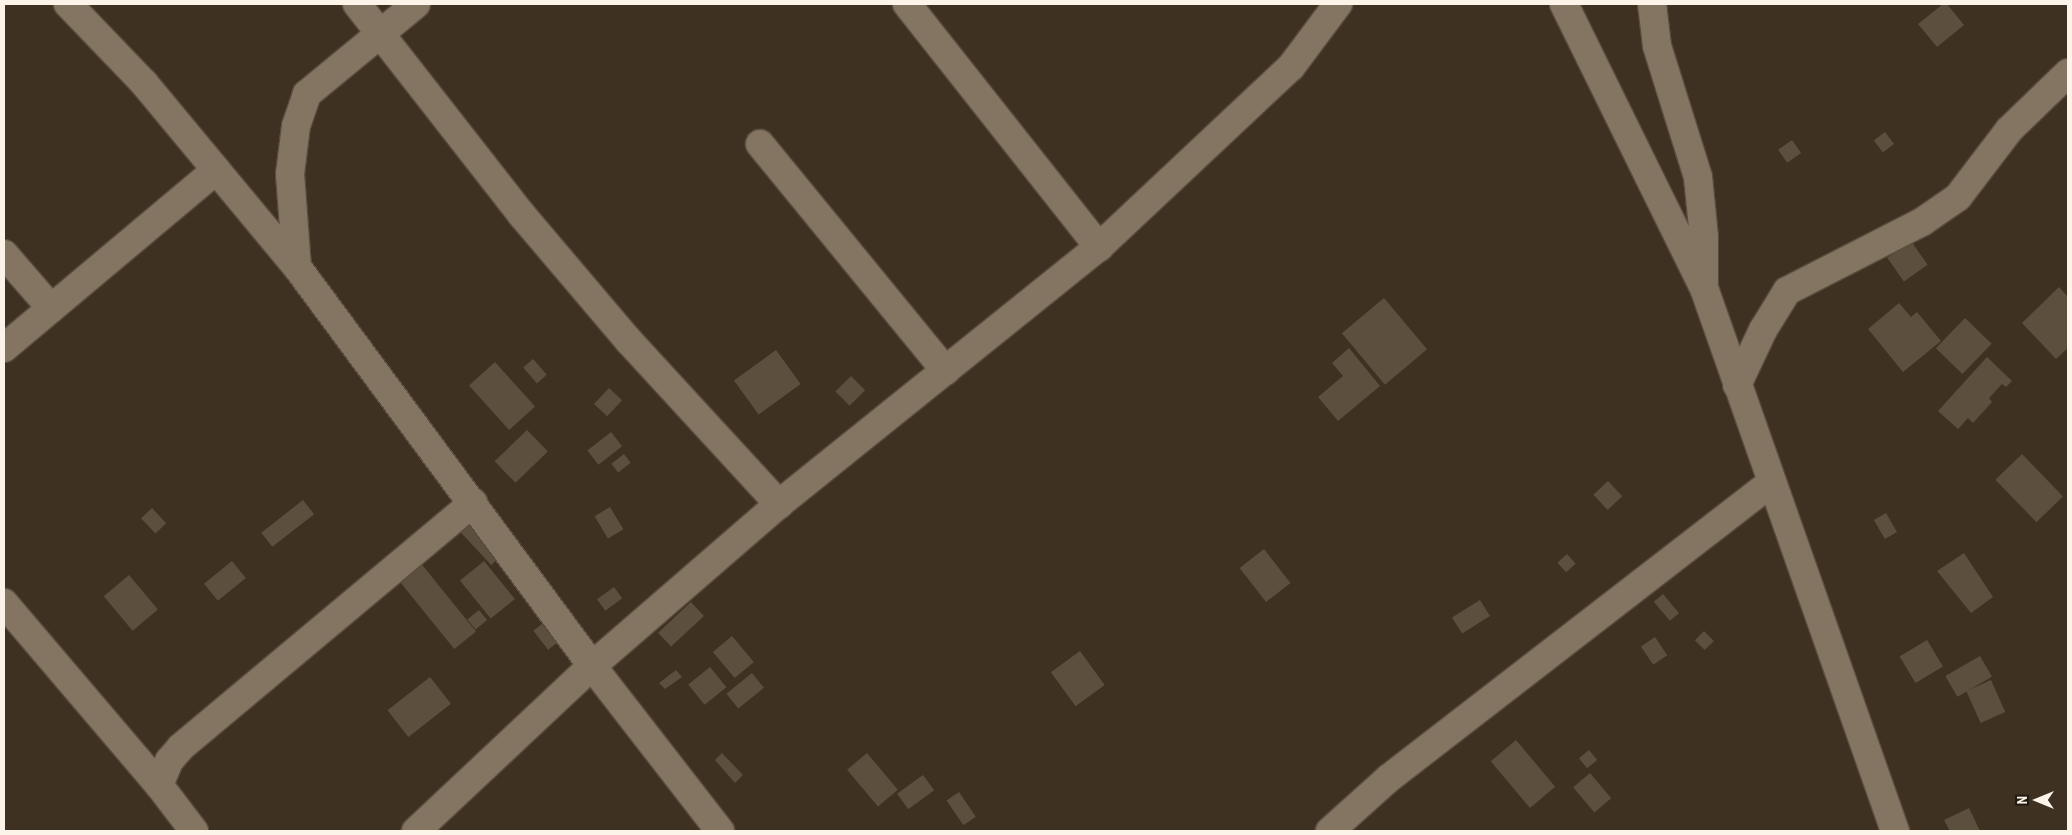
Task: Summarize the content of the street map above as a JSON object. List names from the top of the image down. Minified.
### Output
{"north":"left"}
